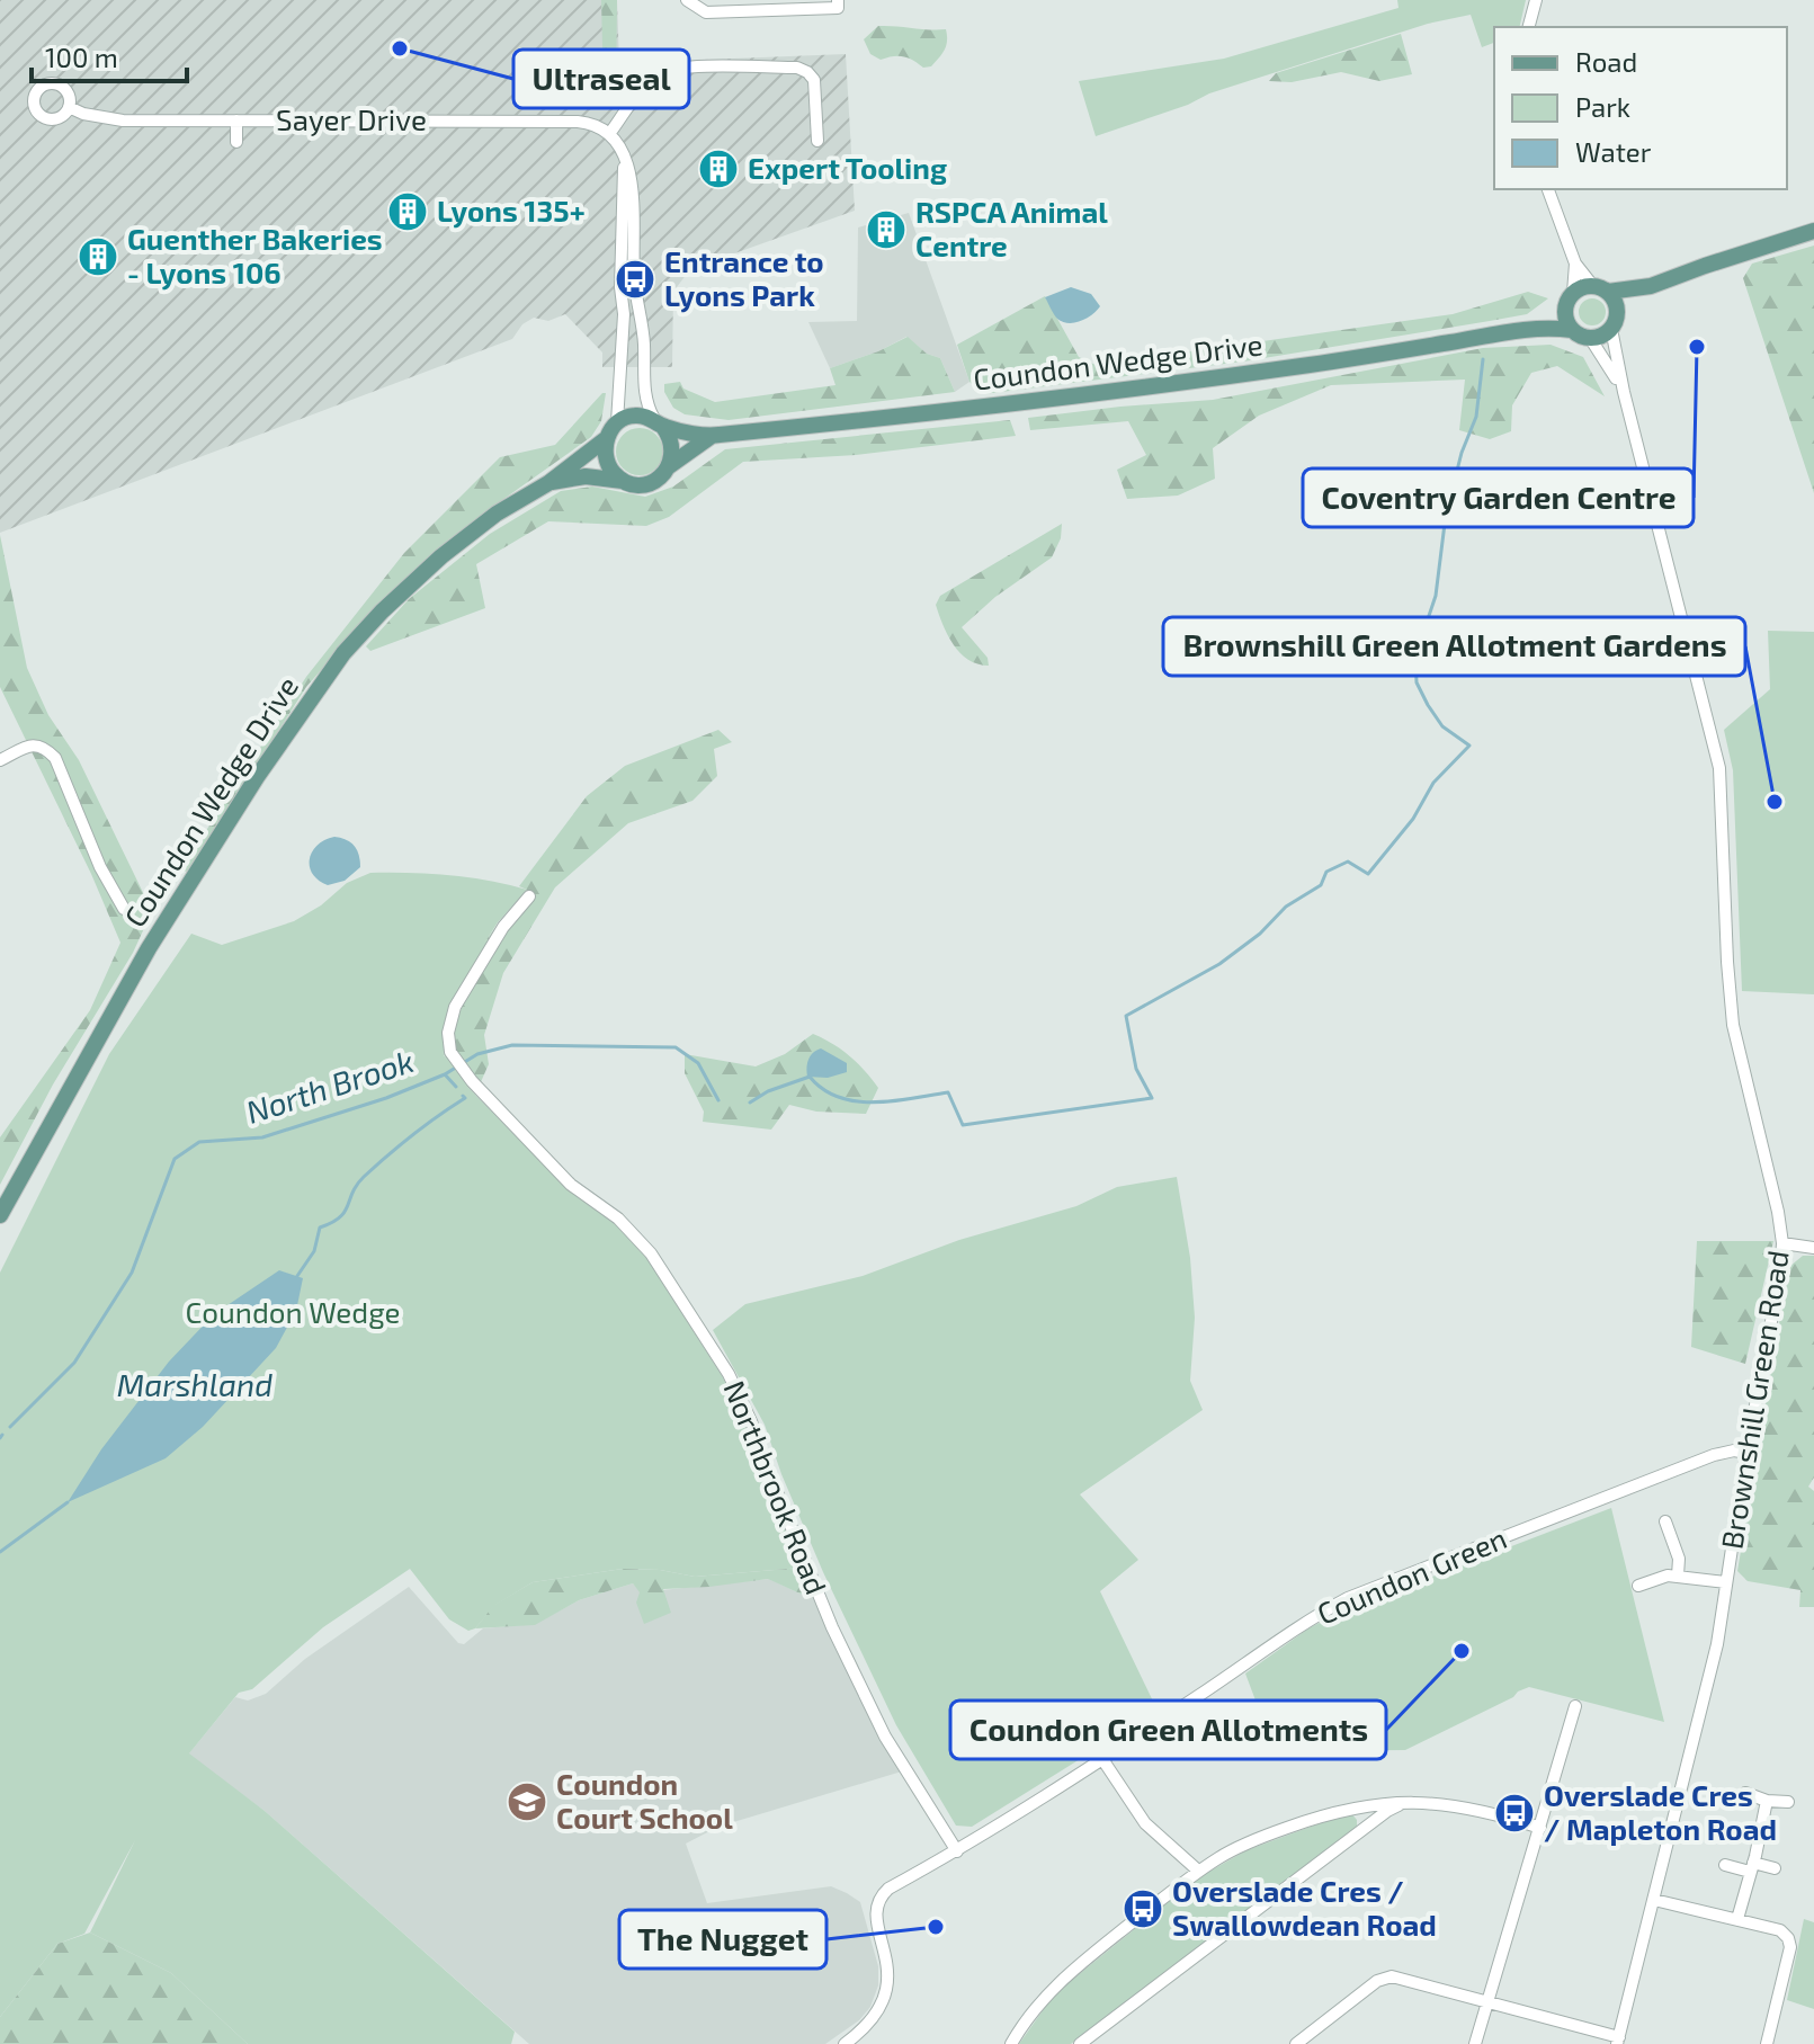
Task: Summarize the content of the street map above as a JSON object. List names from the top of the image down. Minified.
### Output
{"streets":{"main road":["Coundon Wedge Drive"],"street":["Sayer Drive","Brownshill Green Road","Northbrook Road","Coundon Green"]},"crossings":[["Coundon Wedge Drive","Brownshill Green Road"],["Brownshill Green Road","Coundon Green"],["Northbrook Road","Coundon Green"]],"water":["North Brook","Marshland"],"parks":["Coundon Wedge"],"places":{"other":["Ultraseal","Coventry Garden Centre","Brownshill Green Allotment Gardens","Coundon Green Allotments","The Nugget"],"building":["Expert Tooling","Lyons 135+","RSPCA Animal Centre","Guenther Bakeries - Lyons 106"],"bus stop":["Entrance to Lyons Park","Overslade Cres / Mapleton Road","Overslade Cres / Swallowdean Road"],"school or university":["Coundon Court School"]},"legend":["Road","Park","Water"],"scale_bar":"100 m"}
